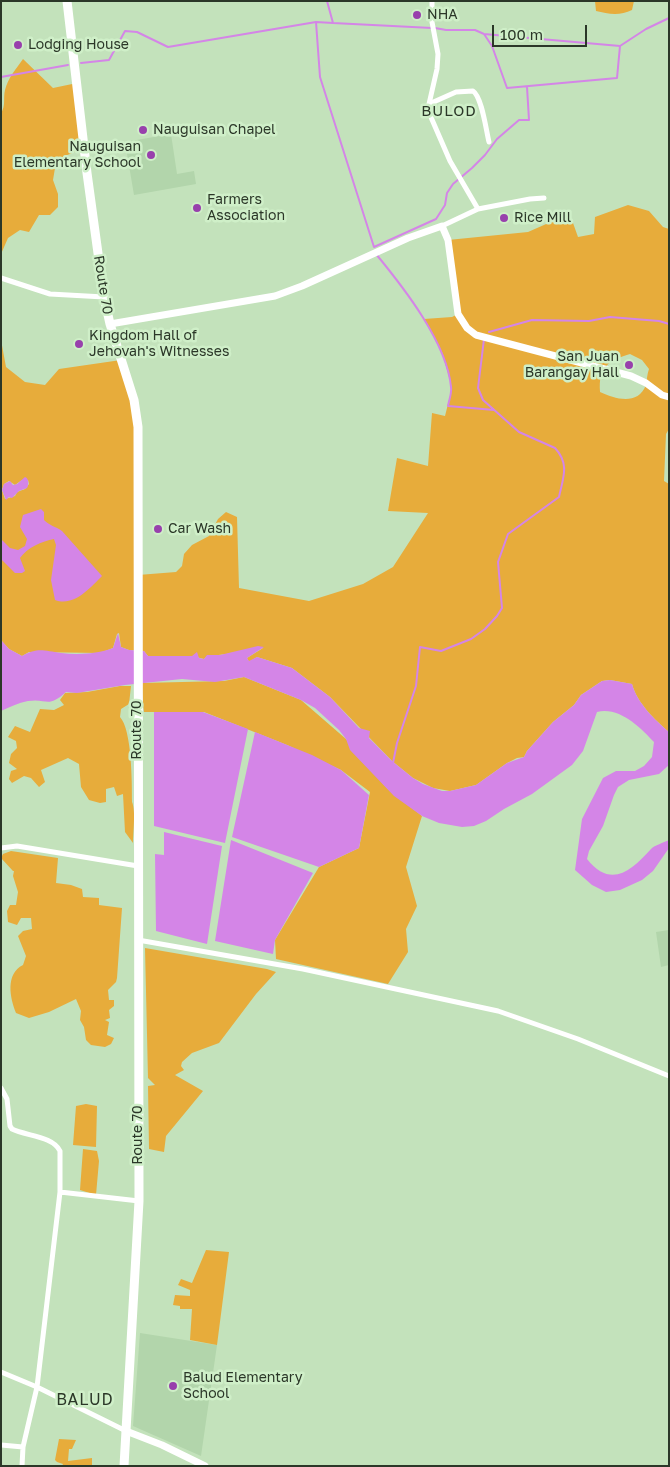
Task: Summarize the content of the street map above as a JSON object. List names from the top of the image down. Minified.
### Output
{"streets":{"highway":["Route 70"]},"districts":["BULOD","BALUD"],"places":["NHA","Lodging House","Nauguisan Chapel","Nauguisan Elementary School","Farmers Association","Rice Mill","Kingdom Hall of Jehovah's Witnesses","San Juan Barangay Hall","Car Wash","Balud Elementary School"],"scale_bar":"100 m"}
